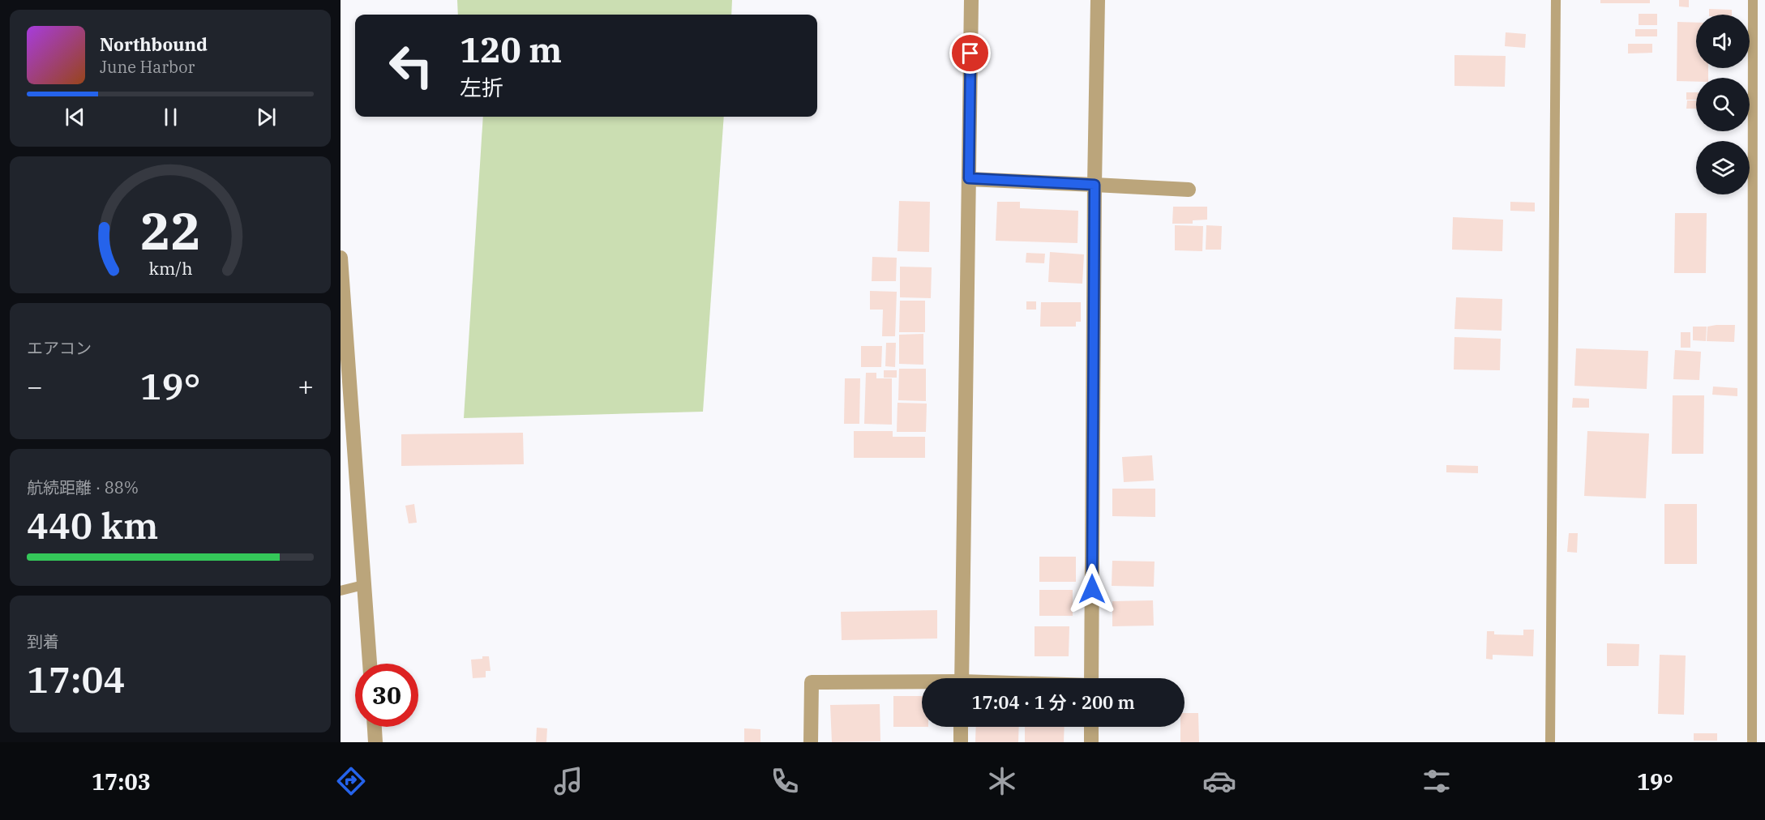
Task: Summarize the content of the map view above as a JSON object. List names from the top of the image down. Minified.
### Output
{"page":{"turn":["120 m","左折"],"song":["Northbound","June Harbor"],"tile":["エアコン",["航続距離 · 88%","440 km"],["到着","17:04"]],"heat":["−","19°","+"],"limit":"30","trip":"17:04 · 1 分 · 200 m","tabs":["17:03","19°"],"gauge":["22","km/h"]}}
